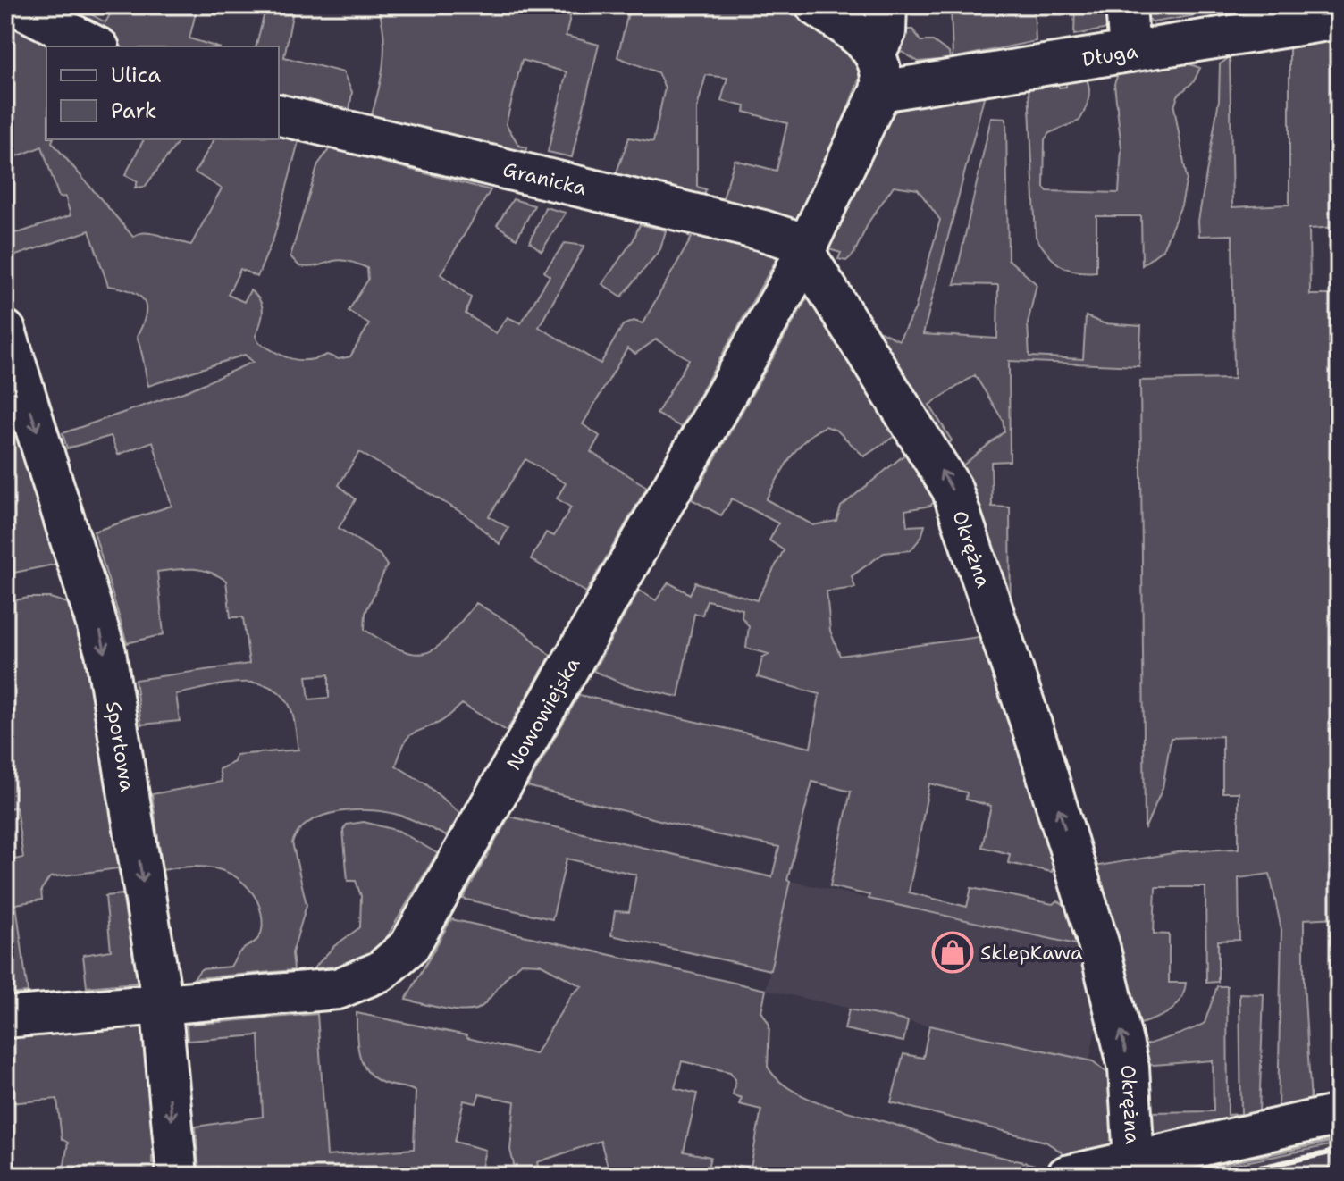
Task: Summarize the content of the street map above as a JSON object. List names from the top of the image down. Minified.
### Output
{"streets":{"street":["Długa","Granicka","Okrężna","Nowowiejska","Sportowa"]},"crossings":[["Granicka","Okrężna"],["Granicka","Nowowiejska"],["Okrężna","Nowowiejska"],["Nowowiejska","Sportowa"]],"one_way":["Okrężna","Sportowa"],"places":{"shop":["SklepKawa"]},"legend":["Ulica","Park"]}
